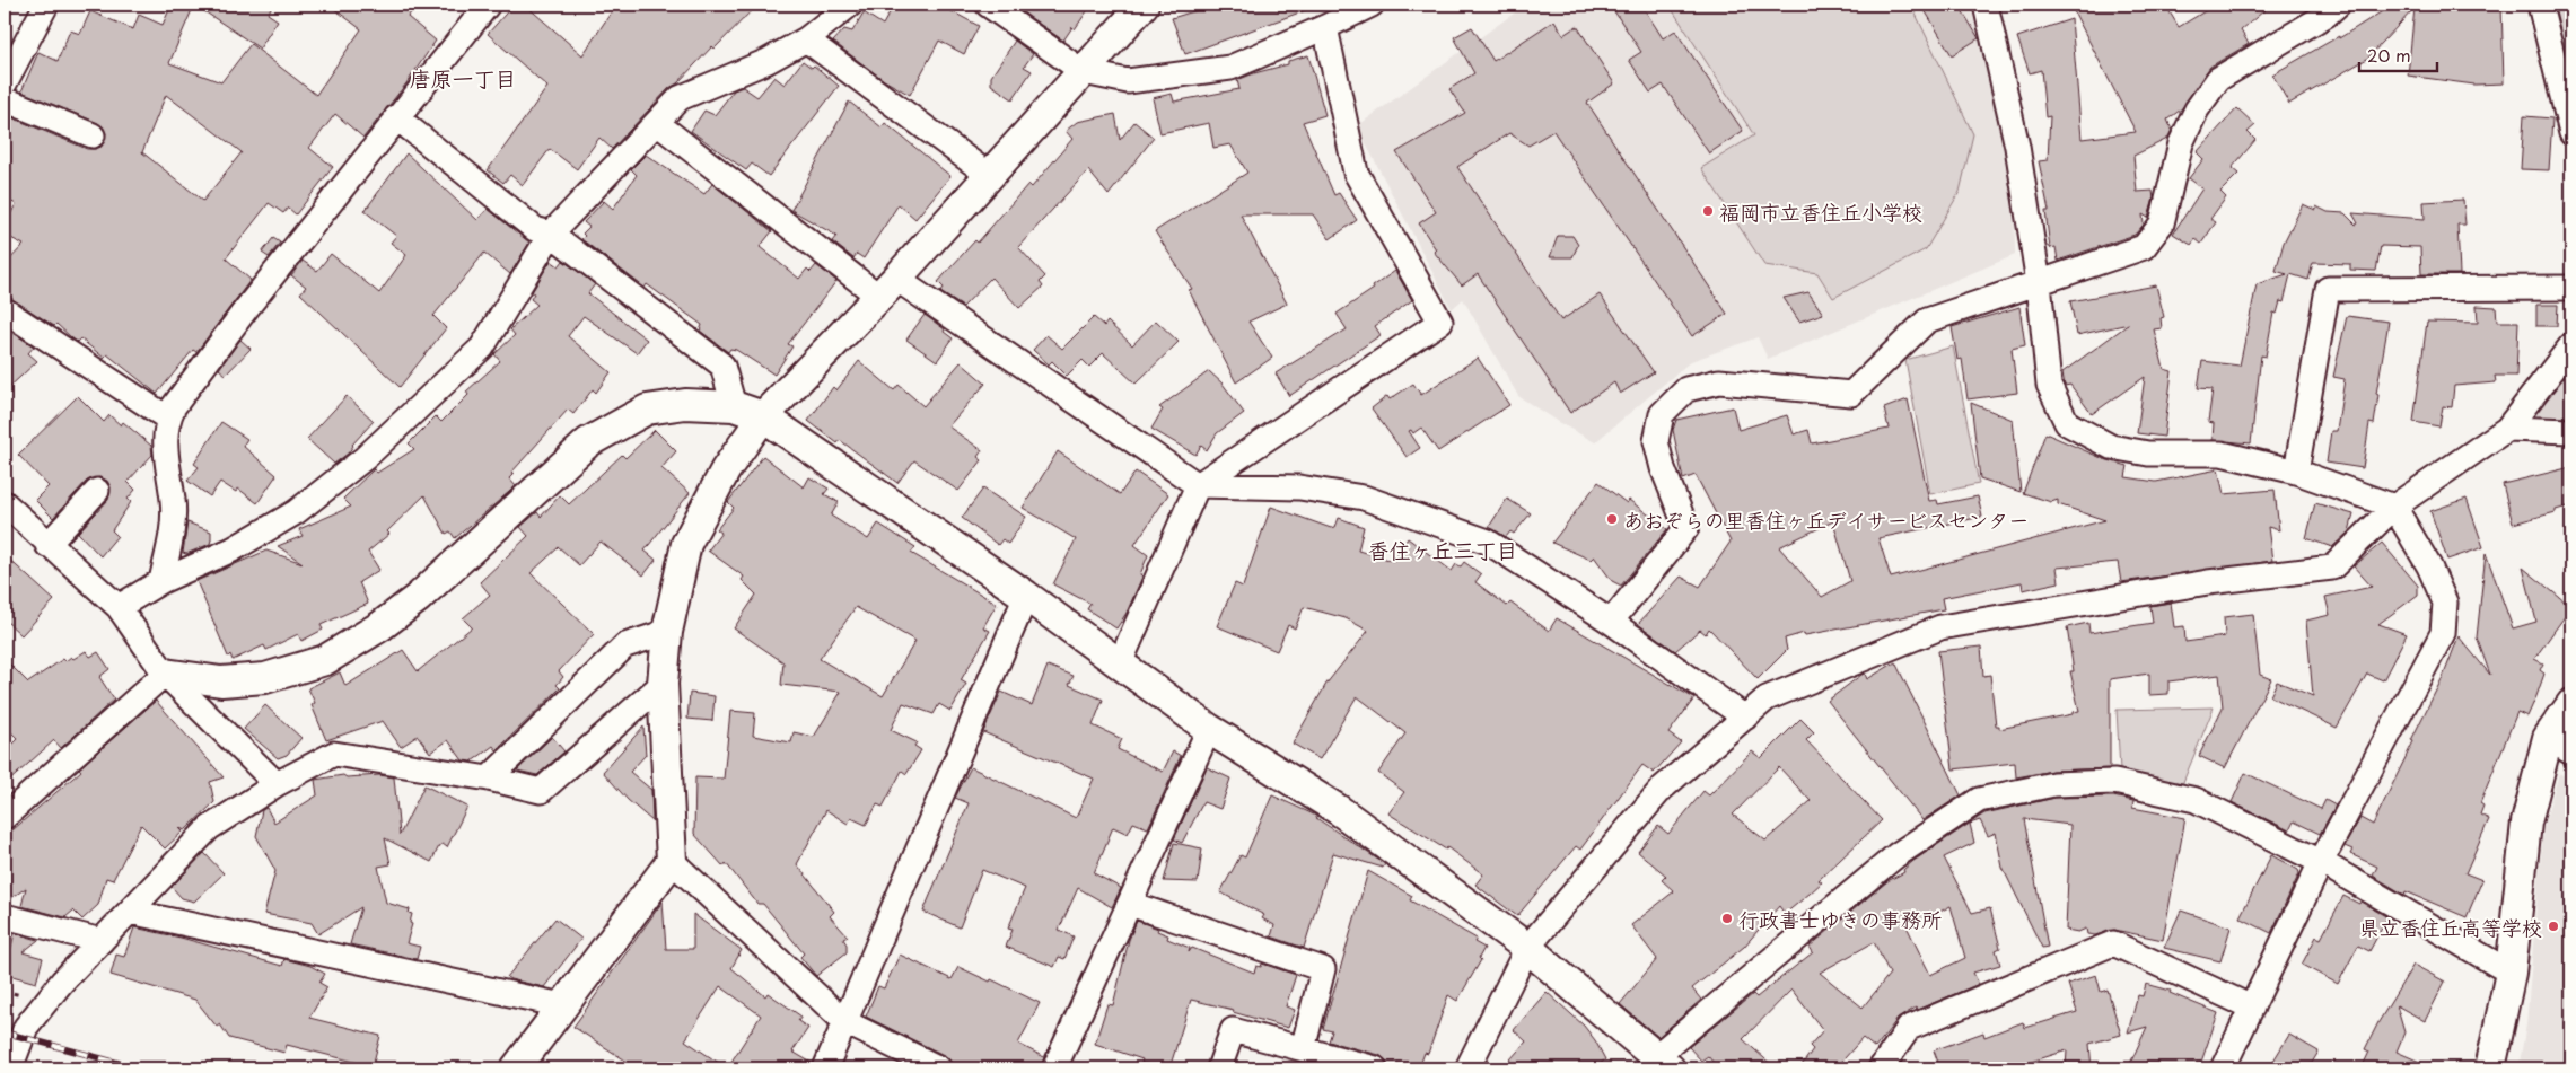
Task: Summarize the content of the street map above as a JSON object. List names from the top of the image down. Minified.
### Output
{"districts":["唐原一丁目","香住ヶ丘三丁目"],"places":["福岡市立香住丘小学校","あおぞらの里香住ヶ丘デイサービスセンター","行政書士ゆきの事務所","県立香住丘高等学校"],"scale_bar":"20 m"}
